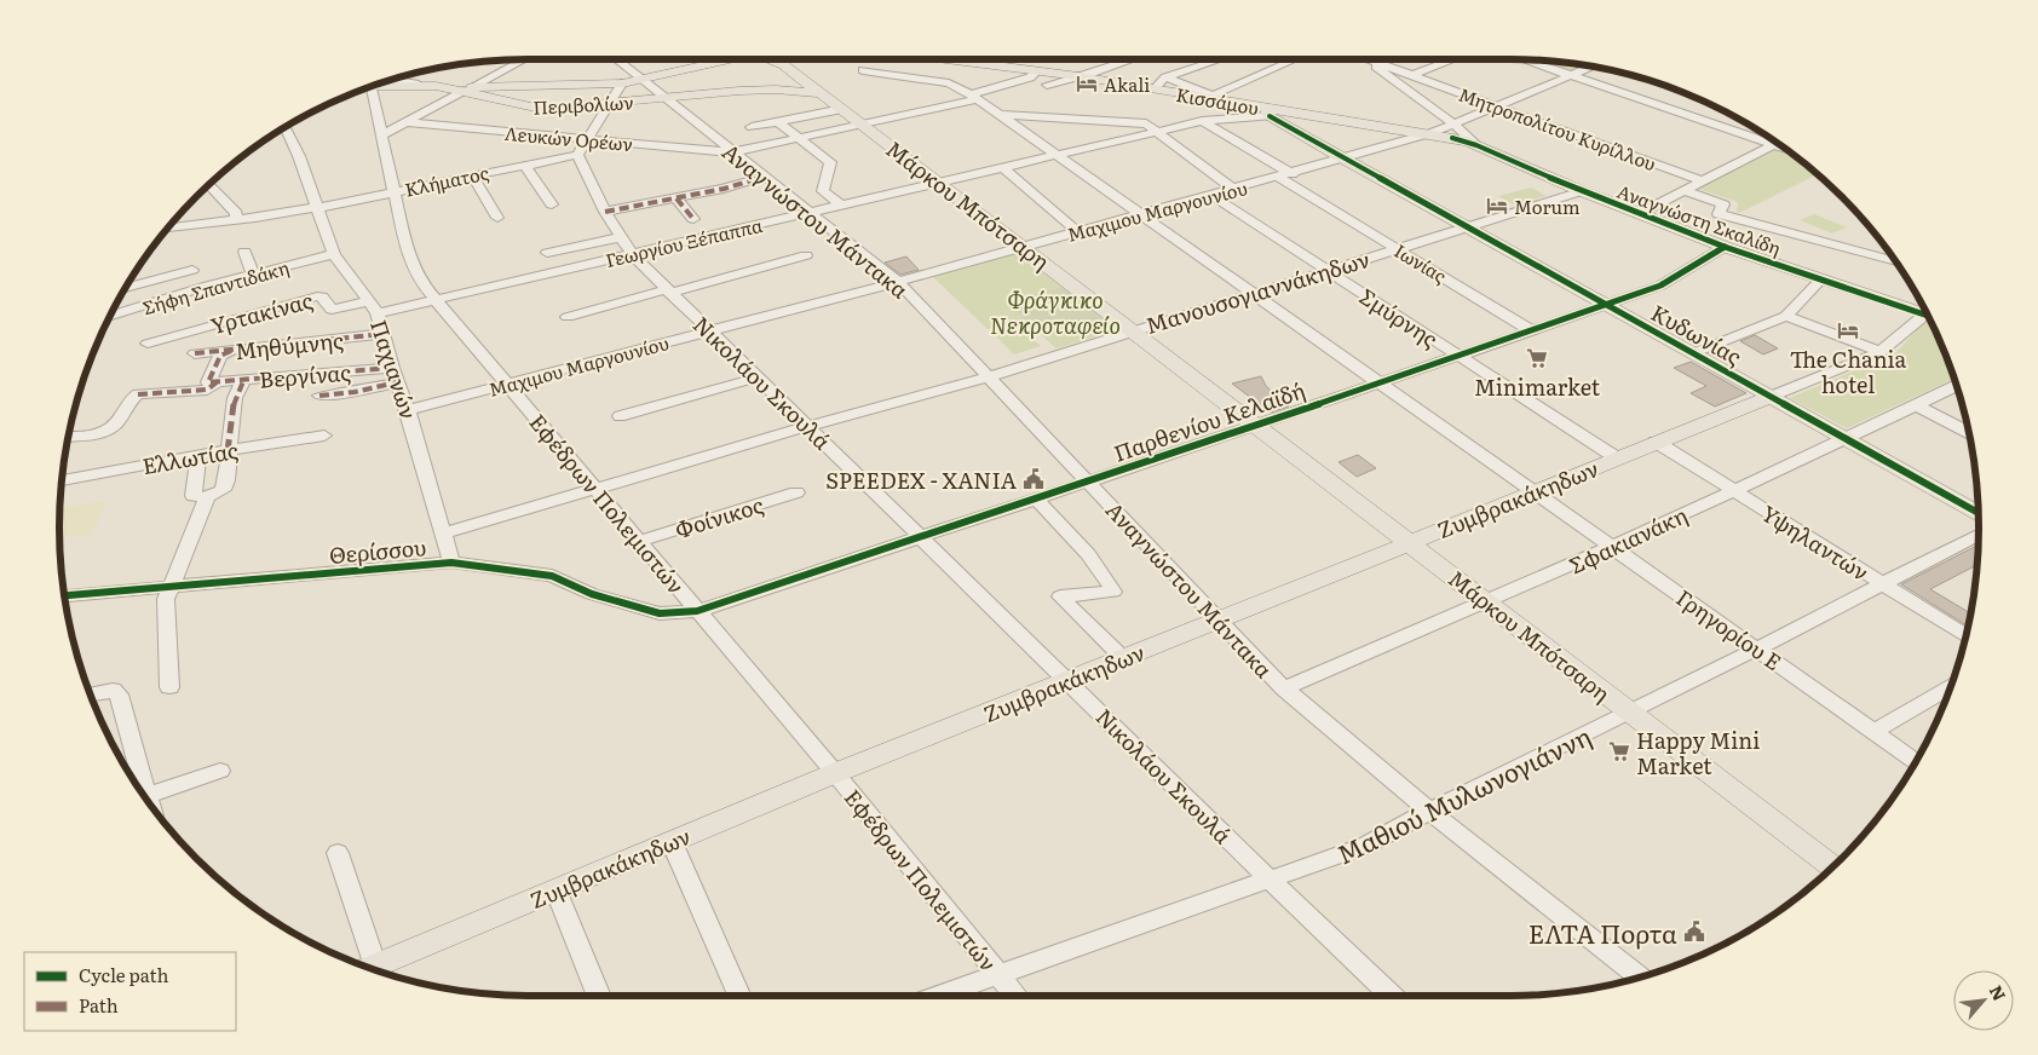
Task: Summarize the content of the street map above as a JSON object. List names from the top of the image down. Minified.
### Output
{"streets":{"main road":["Κισσάμου","Περιβολίων","Μάρκου Μπότσαρη","Αναγνώστη Σκαλίδη","Κυδωνίας","Ζυμβρακάκηδων"],"street":["Μητροπολίτου Κυρίλλου","Λευκών Ορέων","Κλήματος","Μαχιμου Mαργουνίου","Αναγνώστου Μάντακα","Γεωργίου Ξέπαππα","Ιωνίας","Σήφη Σπαντιδάκη","Μανουσογιαννάκηδων","Υρτακίνας","Σμύρνης","Μηθύμνης","Παχιανών","Βεργίνας","Νικολάου Σκουλά","Παρθενίου Κελαϊδή","Ελλωτίας","Εφέδρων Πολεμιστών","Φοίνικος","Σφακιανάκη","Υψηλαντών","Θερίσσου","Γρηγορίου Ε","Μαθιού Μυλωνογιάννη"]},"crossings":[["Κισσάμου","Μαχιμου Mαργουνίου"],["Κισσάμου","Αναγνώστη Σκαλίδη"],["Κισσάμου","Γεωργίου Ξέπαππα"],["Κισσάμου","Κυδωνίας"],["Περιβολίων","Μάρκου Μπότσαρη"],["Περιβολίων","Αναγνώστου Μάντακα"],["Μητροπολίτου Κυρίλλου","Μαχιμου Mαργουνίου"],["Λευκών Ορέων","Αναγνώστου Μάντακα"],["Κλήματος","Παχιανών"],["Κλήματος","Νικολάου Σκουλά"],["Κλήματος","Εφέδρων Πολεμιστών"],["Μάρκου Μπότσαρη","Μαχιμου Mαργουνίου"],["Μάρκου Μπότσαρη","Αναγνώστου Μάντακα"],["Μάρκου Μπότσαρη","Γεωργίου Ξέπαππα"],["Μάρκου Μπότσαρη","Μανουσογιαννάκηδων"],["Μάρκου Μπότσαρη","Παρθενίου Κελαϊδή"],["Μάρκου Μπότσαρη","Ζυμβρακάκηδων"],["Μάρκου Μπότσαρη","Σφακιανάκη"],["Μάρκου Μπότσαρη","Μαθιού Μυλωνογιάννη"],["Μαχιμου Mαργουνίου","Αναγνώστη Σκαλίδη"],["Μαχιμου Mαργουνίου","Αναγνώστου Μάντακα"],["Μαχιμου Mαργουνίου","Ιωνίας"],["Μαχιμου Mαργουνίου","Σμύρνης"],["Μαχιμου Mαργουνίου","Κυδωνίας"],["Μαχιμου Mαργουνίου","Παχιανών"],["Μαχιμου Mαργουνίου","Νικολάου Σκουλά"],["Μαχιμου Mαργουνίου","Εφέδρων Πολεμιστών"],["Μαχιμου Mαργουνίου","Γρηγορίου Ε"],["Αναγνώστη Σκαλίδη","Μανουσογιαννάκηδων"],["Αναγνώστη Σκαλίδη","Παρθενίου Κελαϊδή"],["Αναγνώστου Μάντακα","Γεωργίου Ξέπαππα"],["Αναγνώστου Μάντακα","Μανουσογιαννάκηδων"],["Αναγνώστου Μάντακα","Παρθενίου Κελαϊδή"],["Αναγνώστου Μάντακα","Ζυμβρακάκηδων"],["Αναγνώστου Μάντακα","Σφακιανάκη"],["Αναγνώστου Μάντακα","Μαθιού Μυλωνογιάννη"],["Γεωργίου Ξέπαππα","Ιωνίας"],["Γεωργίου Ξέπαππα","Κυδωνίας"],["Γεωργίου Ξέπαππα","Παχιανών"],["Γεωργίου Ξέπαππα","Νικολάου Σκουλά"],["Γεωργίου Ξέπαππα","Εφέδρων Πολεμιστών"],["Γεωργίου Ξέπαππα","Γρηγορίου Ε"],["Ιωνίας","Μανουσογιαννάκηδων"],["Ιωνίας","Παρθενίου Κελαϊδή"],["Σήφη Σπαντιδάκη","Παχιανών"],["Μανουσογιαννάκηδων","Σμύρνης"],["Μανουσογιαννάκηδων","Κυδωνίας"],["Μανουσογιαννάκηδων","Παχιανών"],["Μανουσογιαννάκηδων","Νικολάου Σκουλά"],["Μανουσογιαννάκηδων","Εφέδρων Πολεμιστών"],["Μανουσογιαννάκηδων","Γρηγορίου Ε"],["Υρτακίνας","Παχιανών"],["Σμύρνης","Παρθενίου Κελαϊδή"],["Σμύρνης","Ζυμβρακάκηδων"],["Κυδωνίας","Παρθενίου Κελαϊδή"],["Κυδωνίας","Ζυμβρακάκηδων"],["Κυδωνίας","Σφακιανάκη"],["Μηθύμνης","Παχιανών"],["Μηθύμνης","Βεργίνας"],["Παχιανών","Βεργίνας"],["Παχιανών","Θερίσσου"],["Νικολάου Σκουλά","Παρθενίου Κελαϊδή"],["Νικολάου Σκουλά","Ζυμβρακάκηδων"],["Νικολάου Σκουλά","Μαθιού Μυλωνογιάννη"],["Παρθενίου Κελαϊδή","Εφέδρων Πολεμιστών"],["Παρθενίου Κελαϊδή","Θερίσσου"],["Παρθενίου Κελαϊδή","Γρηγορίου Ε"],["Ζυμβρακάκηδων","Εφέδρων Πολεμιστών"],["Ζυμβρακάκηδων","Υψηλαντών"],["Ζυμβρακάκηδων","Γρηγορίου Ε"],["Εφέδρων Πολεμιστών","Φοίνικος"],["Εφέδρων Πολεμιστών","Θερίσσου"],["Εφέδρων Πολεμιστών","Μαθιού Μυλωνογιάννη"],["Σφακιανάκη","Υψηλαντών"],["Σφακιανάκη","Γρηγορίου Ε"],["Υψηλαντών","Μαθιού Μυλωνογιάννη"],["Γρηγορίου Ε","Μαθιού Μυλωνογιάννη"]],"parks":["Φράγκικο Νεκροταφείο"],"places":{"hotel":["Akali","Morum","The Chania hotel"],"supermarket":["Minimarket","Happy Mini Market"],"public building":["SPEEDEX - ΧΑΝΙΑ","ΕΛΤΑ Πορτα"]},"legend":["Cycle path","Path"],"north":"top right"}
